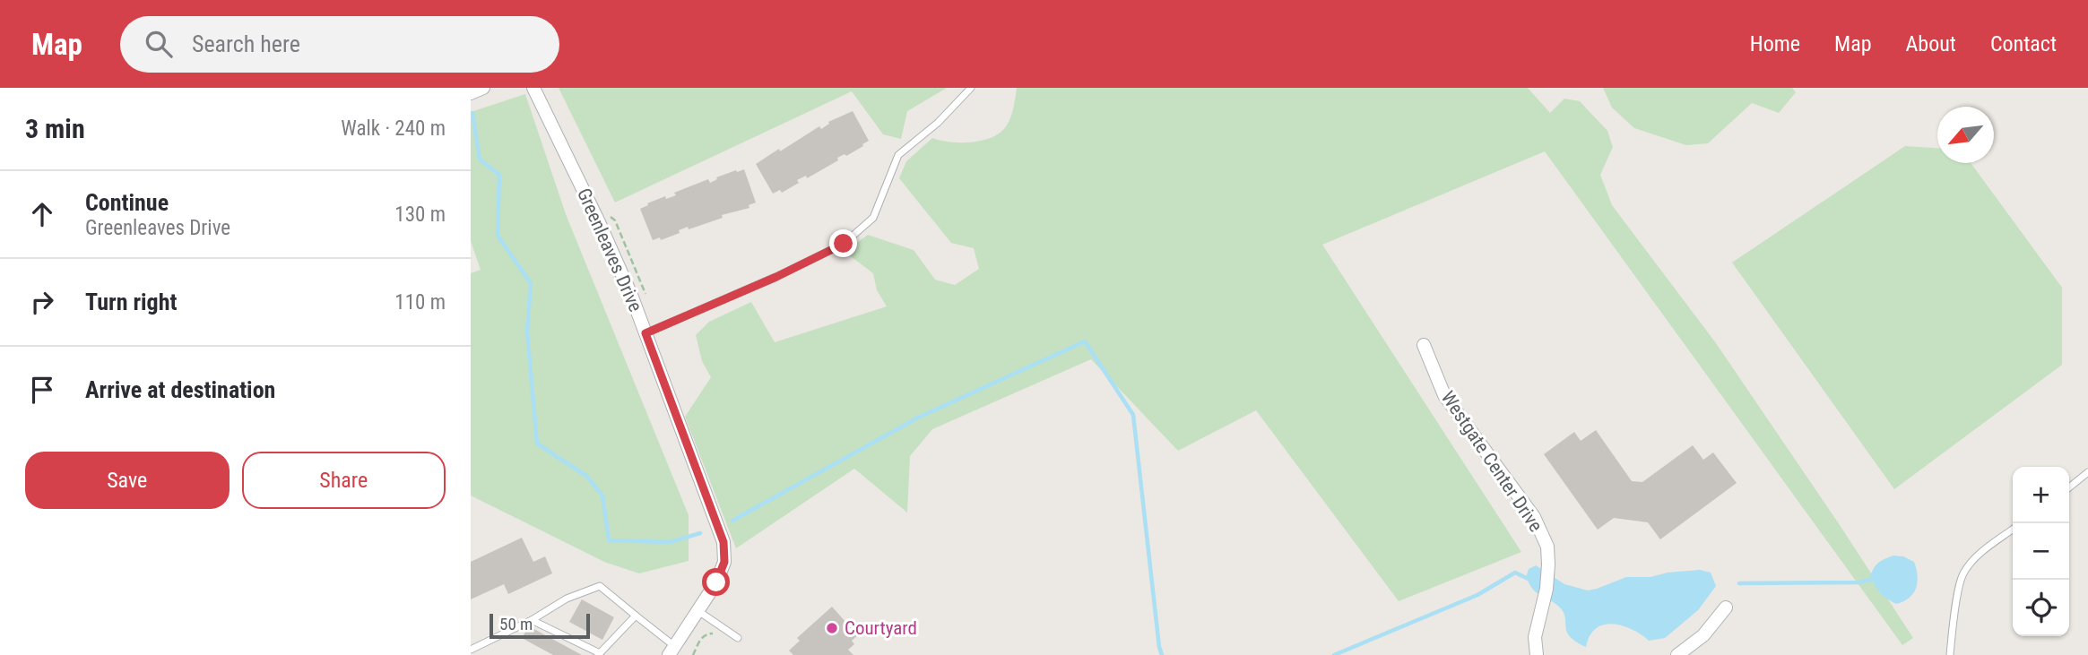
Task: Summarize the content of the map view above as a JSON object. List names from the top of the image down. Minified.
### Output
{"streets":{"street":["Greenleaves Drive","Westgate Center Drive"]},"places":["Courtyard"],"scale_bar":"50 m","north":"bottom left","page":{"header":"Map","search":"Search here","nav":["Home","Map","About","Contact"],"heading":["3 min","Walk · 240 m"],"list":[["Continue","Greenleaves Drive","130 m"],["Turn right","110 m"],"Arrive at destination"],"buttons":["Save","Share"],"map_buttons":["+","−"],"scale":"50 m"}}
